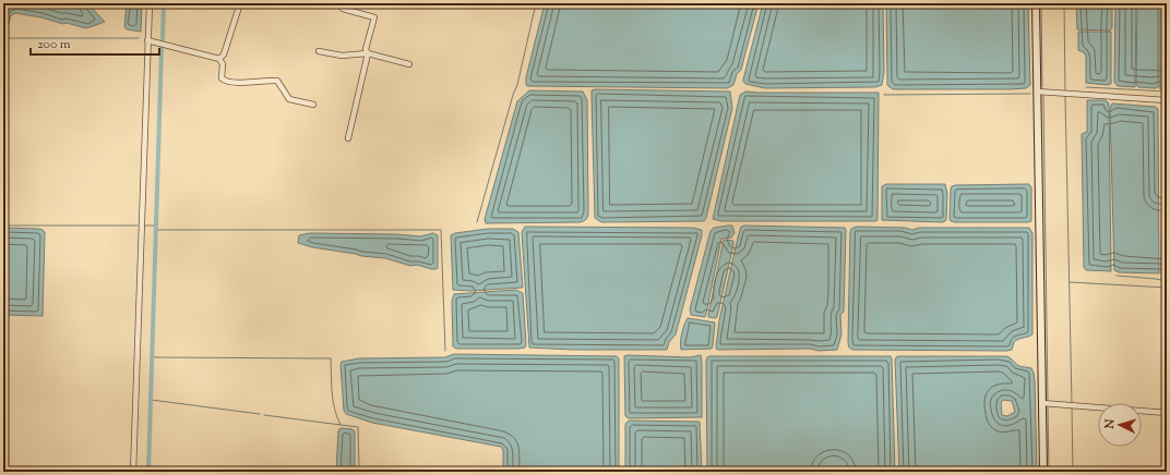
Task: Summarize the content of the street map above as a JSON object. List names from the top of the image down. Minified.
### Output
{"scale_bar":"200 m","north":"left"}
